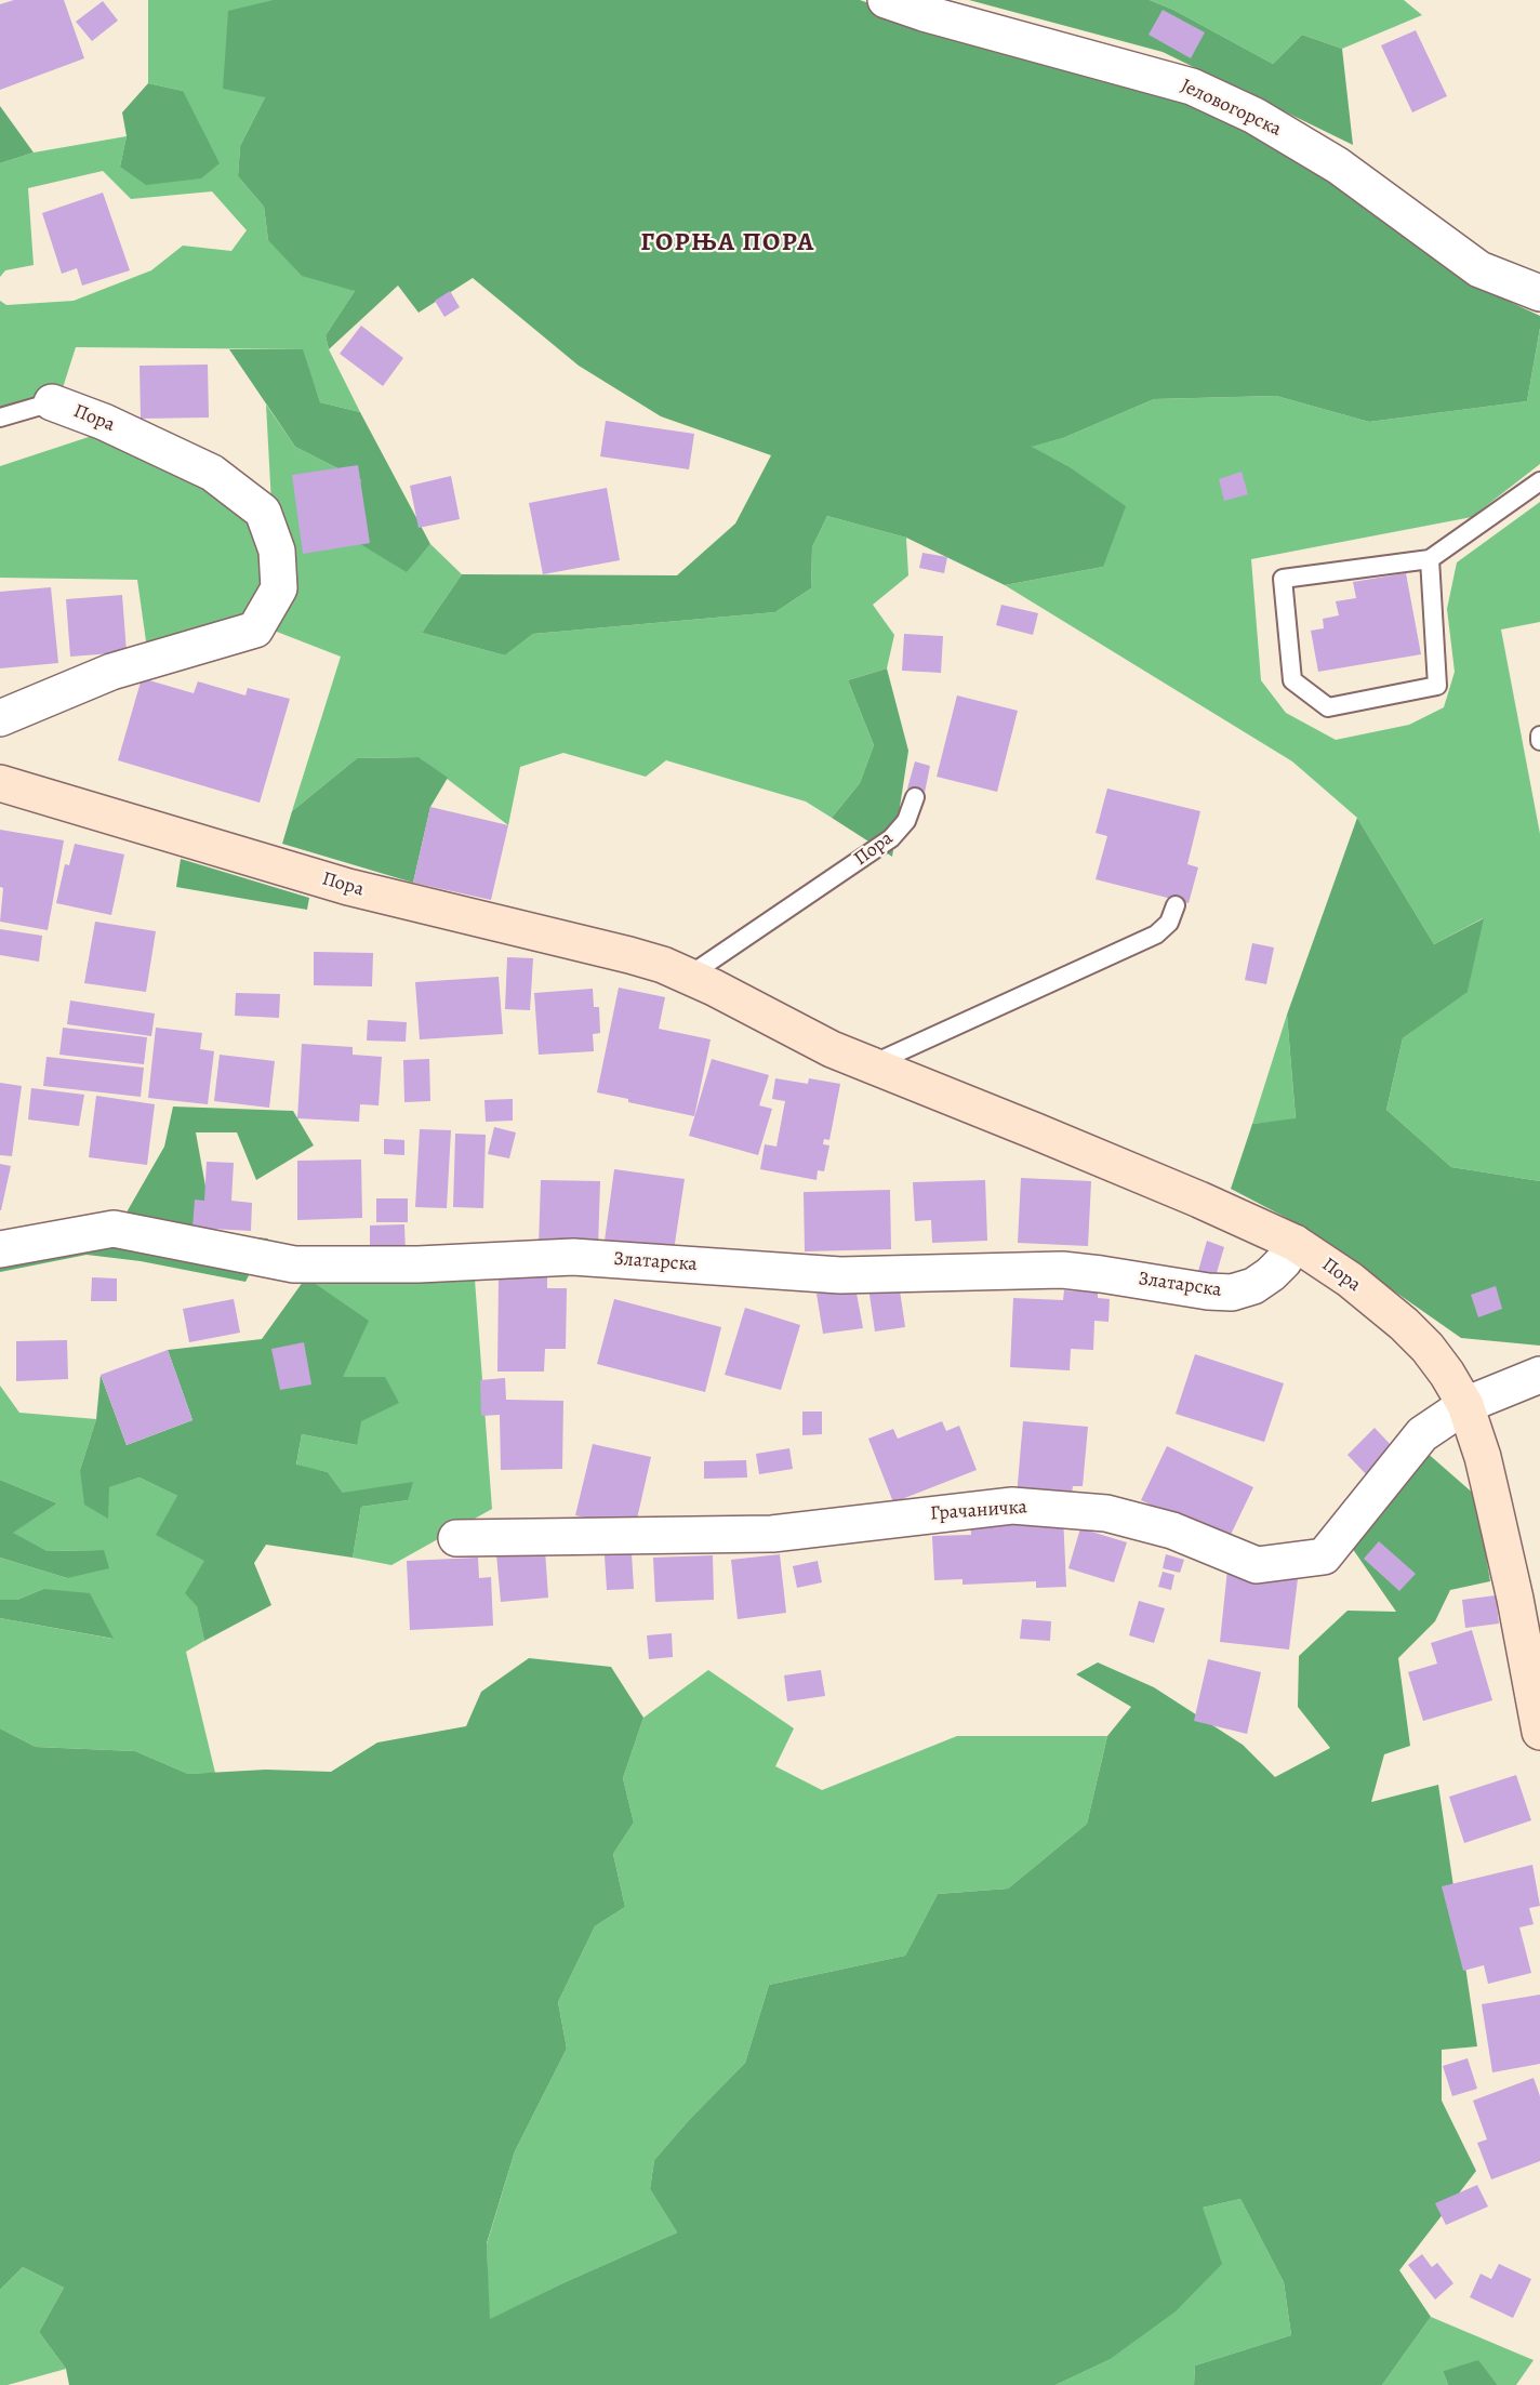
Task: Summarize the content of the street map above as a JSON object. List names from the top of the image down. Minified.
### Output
{"streets":{"street":["Јеловогорска","Пора","Златарска","Грачаничка"]},"crossings":[["Пора","Златарска"],["Пора","Грачаничка"]],"districts":["ГОРЊА ПОРА"]}
